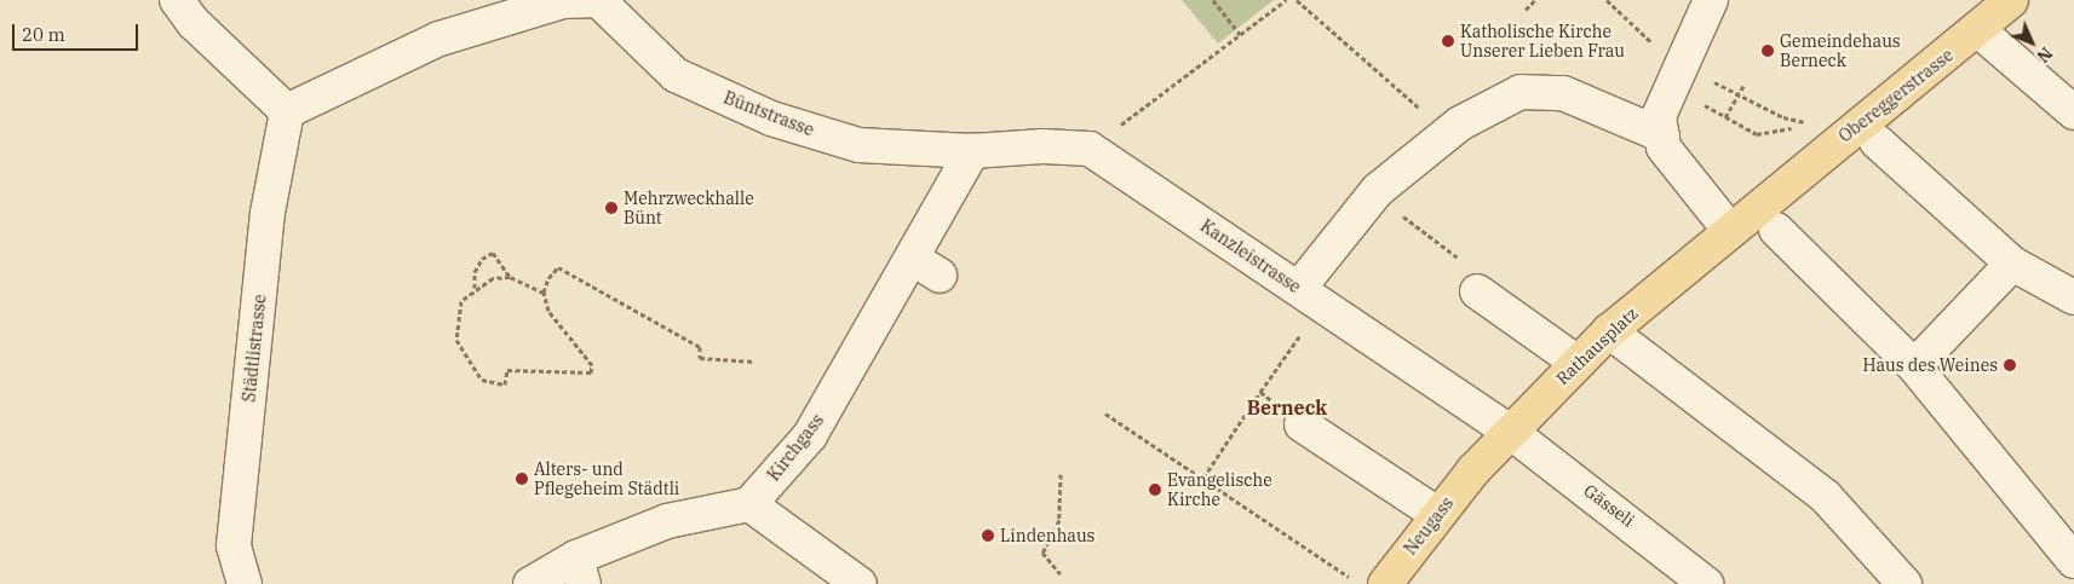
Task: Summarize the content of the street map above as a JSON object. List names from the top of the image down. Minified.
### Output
{"streets":{"main road":["Obereggerstrasse","Rathausplatz","Neugass"],"street":["Büntstrasse","Kanzleistrasse","Städtlistrasse","Kirchgass","Gässeli"]},"crossings":[["Obereggerstrasse","Rathausplatz"],["Büntstrasse","Kirchgass"],["Kanzleistrasse","Rathausplatz"],["Kanzleistrasse","Gässeli"],["Rathausplatz","Gässeli"],["Rathausplatz","Neugass"]],"districts":["Berneck"],"places":["Katholische Kirche Unserer Lieben Frau","Gemeindehaus Berneck","Mehrzweckhalle Bünt","Haus des Weines","Alters- und Pflegeheim Städtli","Evangelische Kirche","Lindenhaus"],"scale_bar":"20 m","north":"bottom right"}
